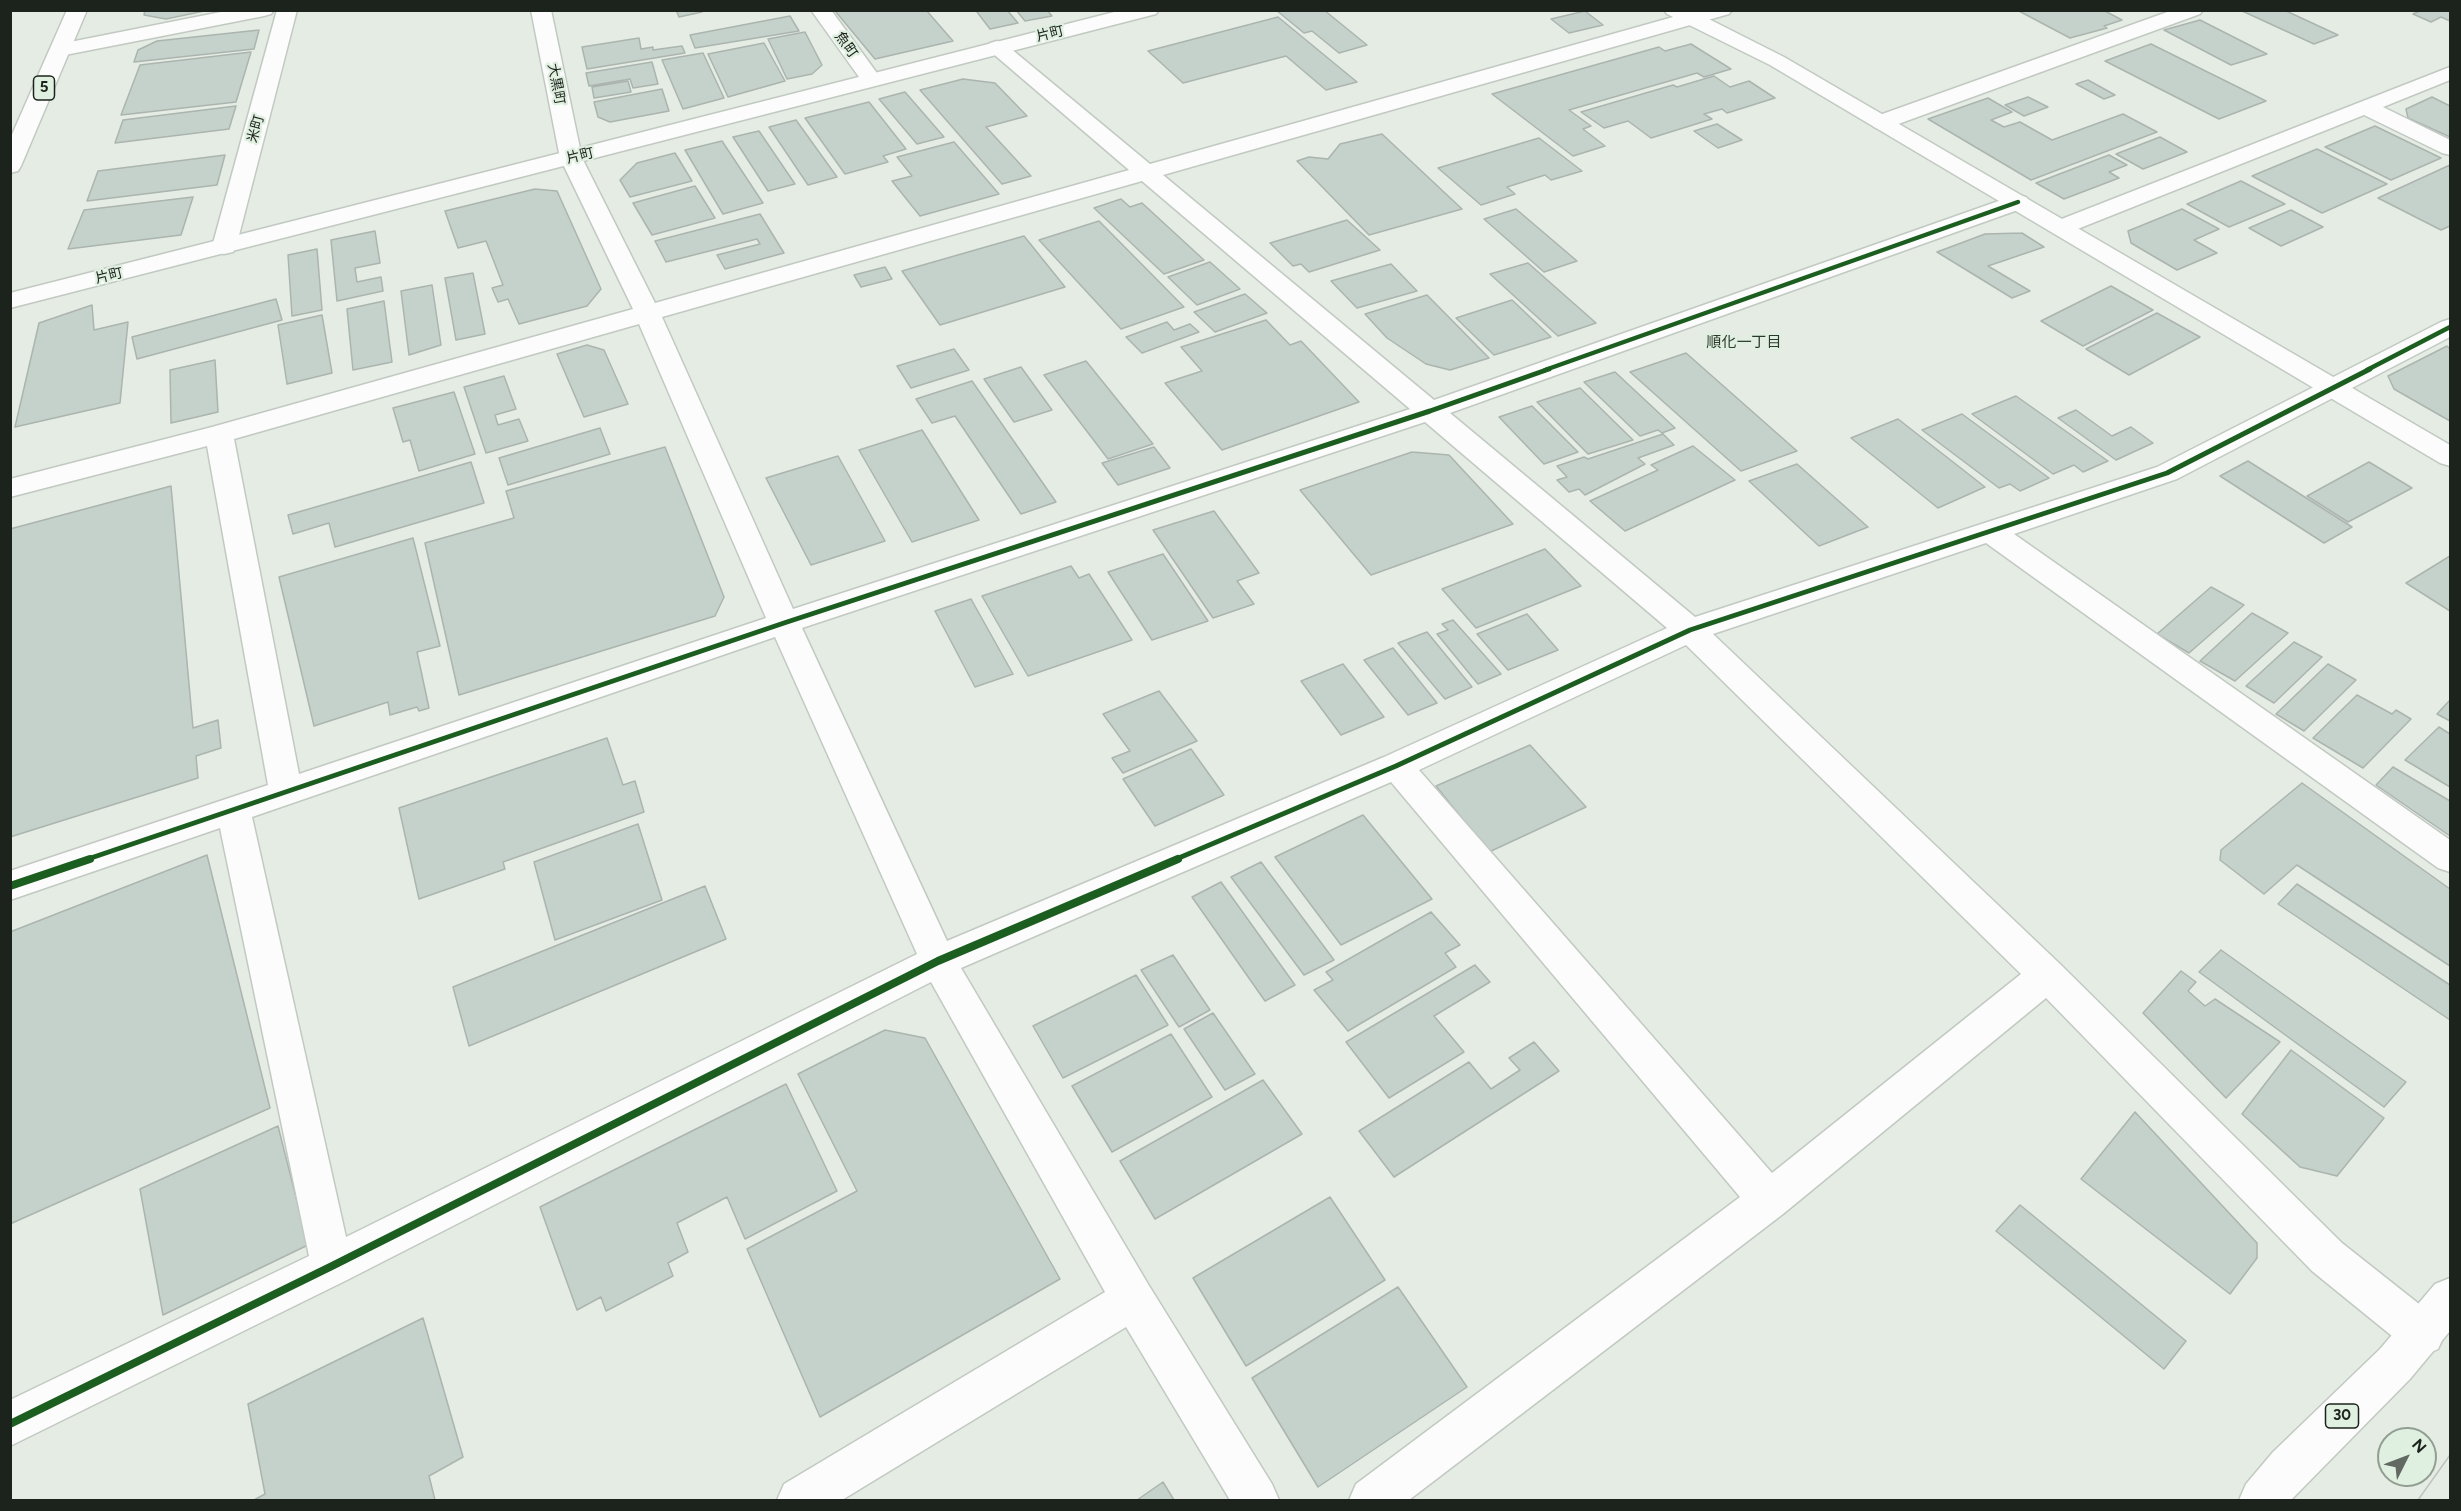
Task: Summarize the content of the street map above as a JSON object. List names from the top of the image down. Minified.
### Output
{"streets":{"street":["片町","魚町","大黒町","5","米町","30"]},"crossings":[["片町","魚町"],["片町","大黒町"],["片町","米町"]],"districts":["順化一丁目"],"north":"top right"}
